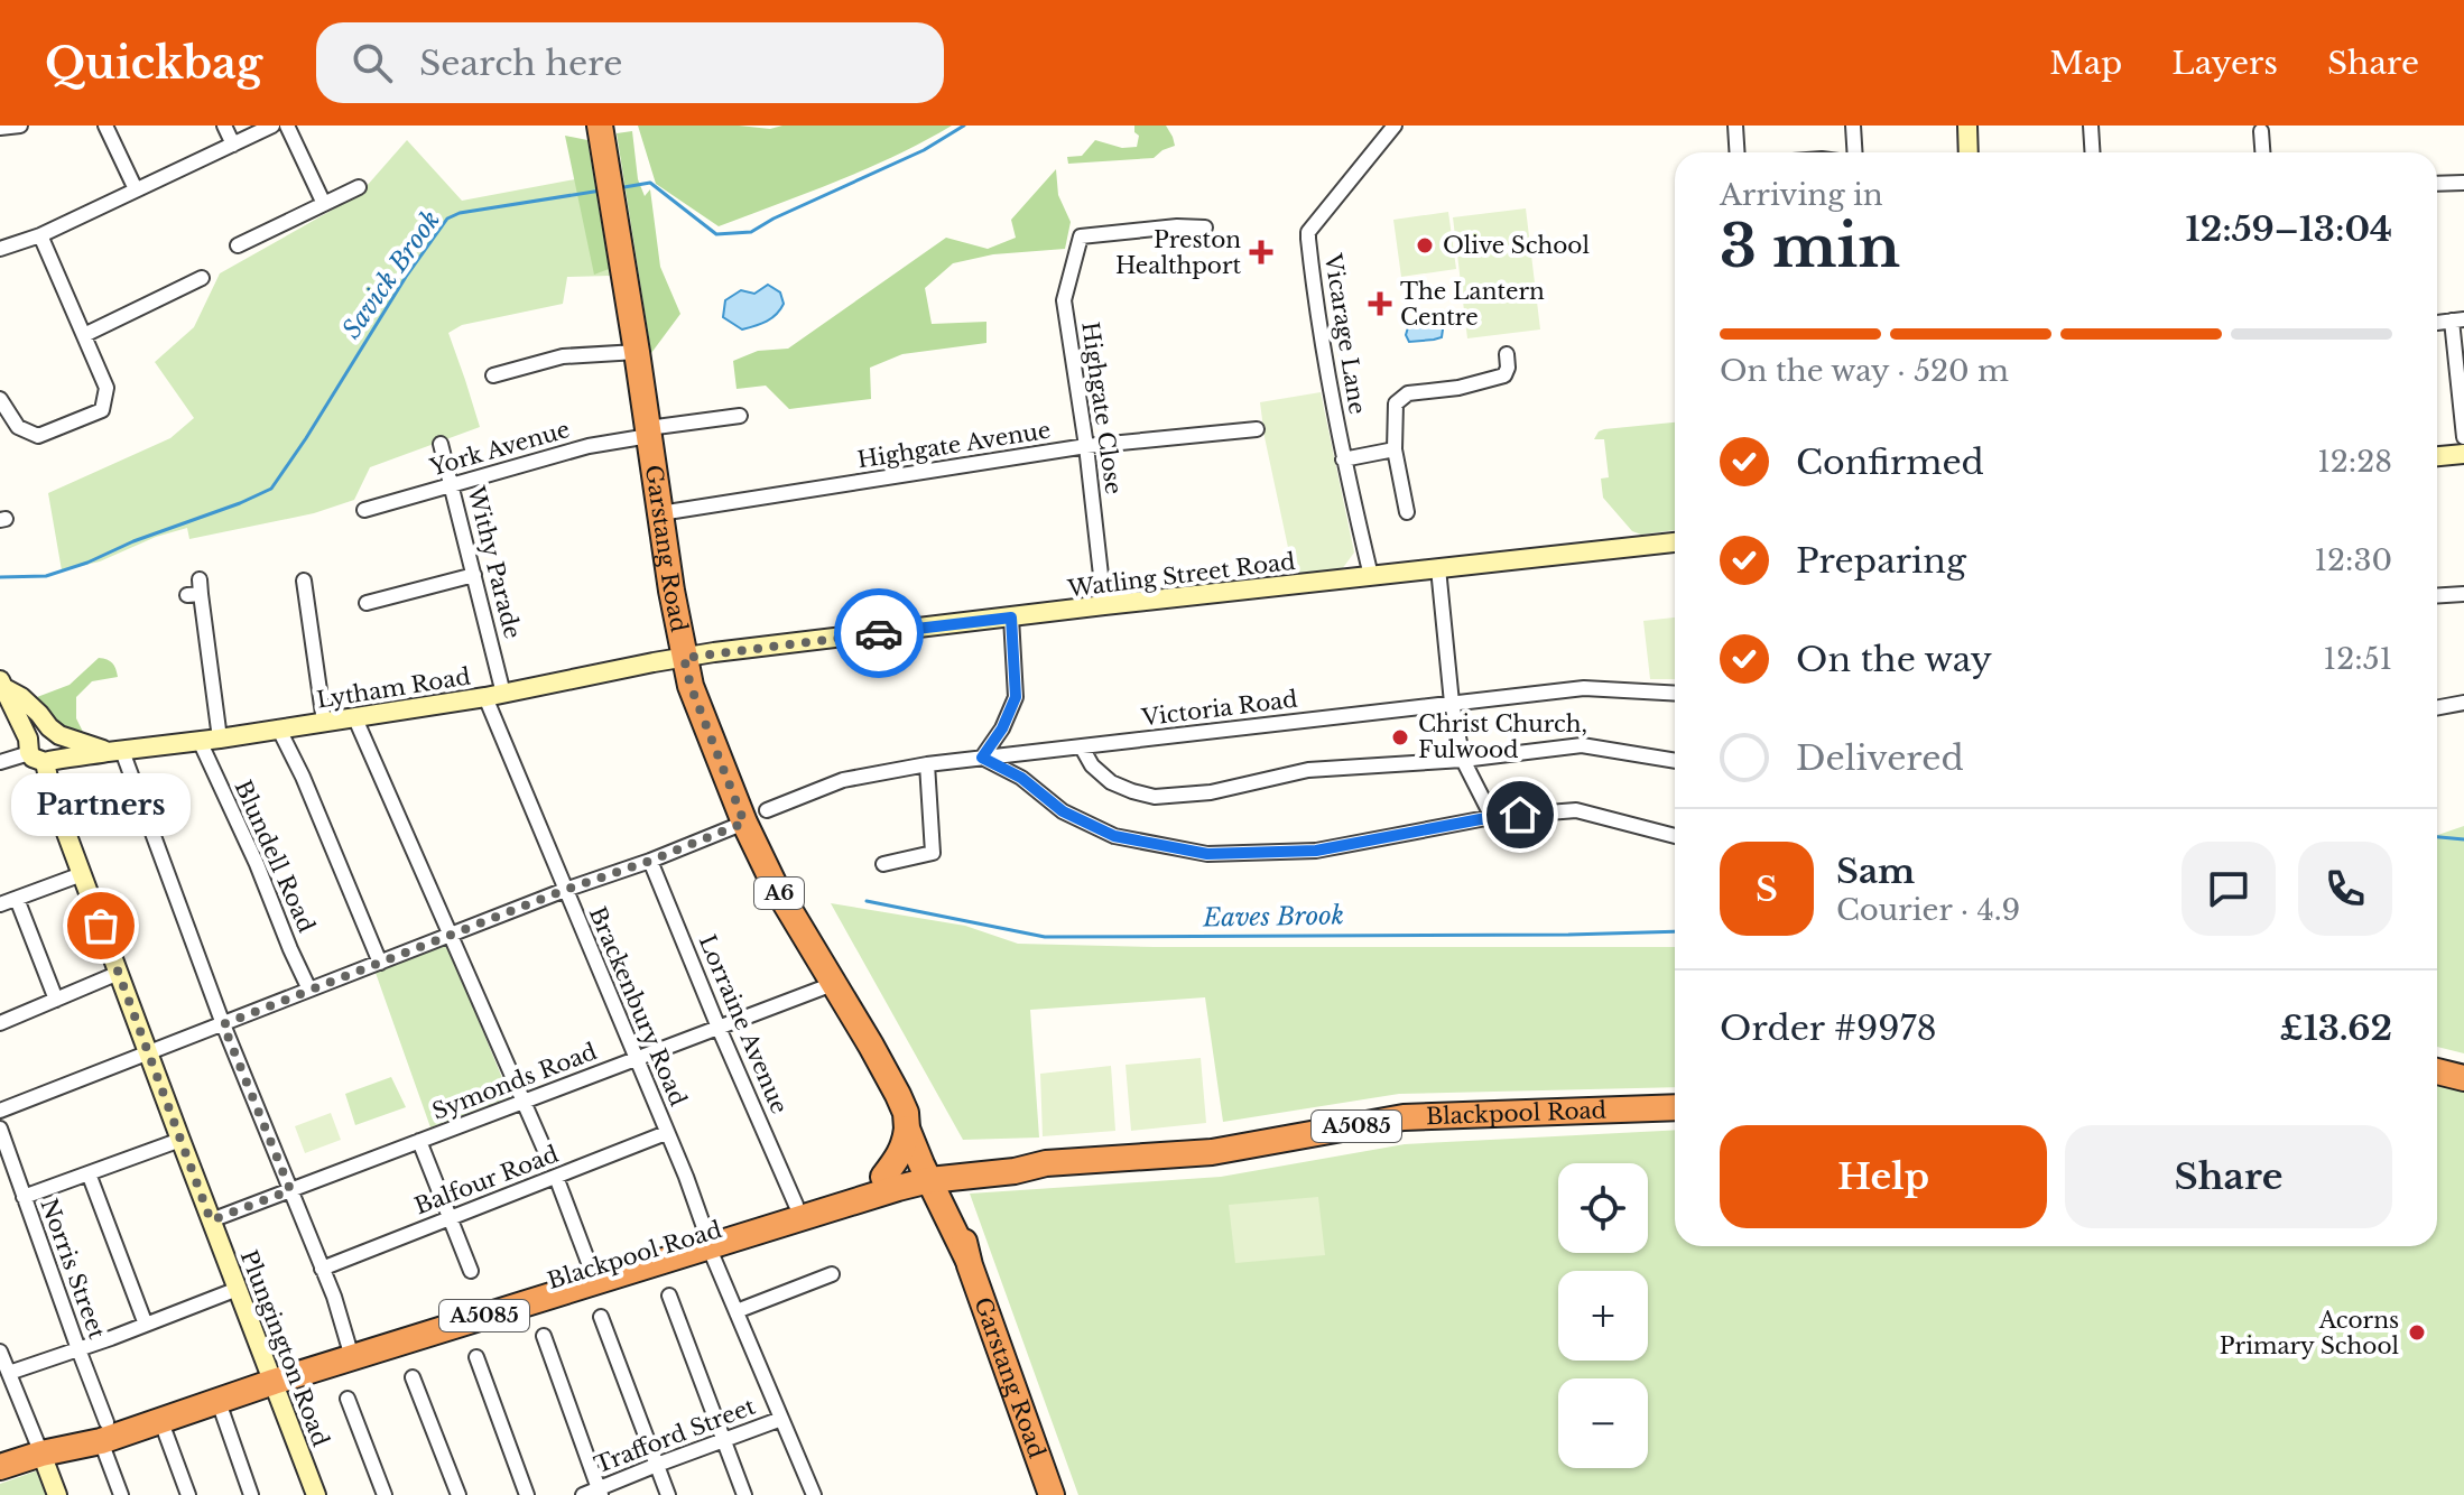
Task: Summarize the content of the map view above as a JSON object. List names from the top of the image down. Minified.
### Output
{"streets":{"highway":["Garstang Road","A6","Blackpool Road","A5085"],"street":["Vicarage Lane","Highgate Close","Highgate Avenue","York Avenue","Withy Parade","Watling Street Road","Lytham Road","Victoria Road","Blundell Road","Brackenbury Road","Lorraine Avenue","Symonds Road","Balfour Road","Norris Street","Plungington Road","Trafford Street"]},"crossings":[["Vicarage Lane","Watling Street Road"],["Highgate Close","Highgate Avenue"],["Highgate Close","Watling Street Road"],["Highgate Avenue","Garstang Road"],["York Avenue","Garstang Road"],["York Avenue","Withy Parade"],["Garstang Road","Watling Street Road"],["Garstang Road","Lytham Road"],["Garstang Road","Victoria Road"],["Garstang Road","Symonds Road"],["Garstang Road","Blackpool Road"],["Withy Parade","Lytham Road"],["Withy Parade","Brackenbury Road"],["Watling Street Road","Lytham Road"],["Lytham Road","Blundell Road"],["Lytham Road","Brackenbury Road"],["Lytham Road","Plungington Road"],["Victoria Road","Blundell Road"],["Victoria Road","Brackenbury Road"],["Victoria Road","Lorraine Avenue"],["Victoria Road","Plungington Road"],["Brackenbury Road","Symonds Road"],["Brackenbury Road","Blackpool Road"],["Brackenbury Road","Balfour Road"],["Brackenbury Road","Trafford Street"],["Lorraine Avenue","Symonds Road"],["Lorraine Avenue","Blackpool Road"],["Symonds Road","Plungington Road"],["Blackpool Road","Norris Street"],["Blackpool Road","Plungington Road"]],"water":["Savick Brook","Eaves Brook"],"places":{"other":["Olive School","Christ Church, Fulwood","Partners","Acorns Primary School"],"health":["Preston Healthport","The Lantern Centre"]},"page":{"header":"Quickbag","search":"Search here","nav":["Map","Layers","Share"],"heading":["3 min","Arriving in","12:59–13:04"],"panel":["Sam","Courier · 4.9","Order #9978","£13.62"],"bar":"On the way · 520 m","list":[["Confirmed","12:28"],["Preparing","12:30"],["On the way","12:51"],"Delivered"],"bubble":"Partners","round":"S","buttons":["Help","Share"],"map_buttons":["+","−"]}}
